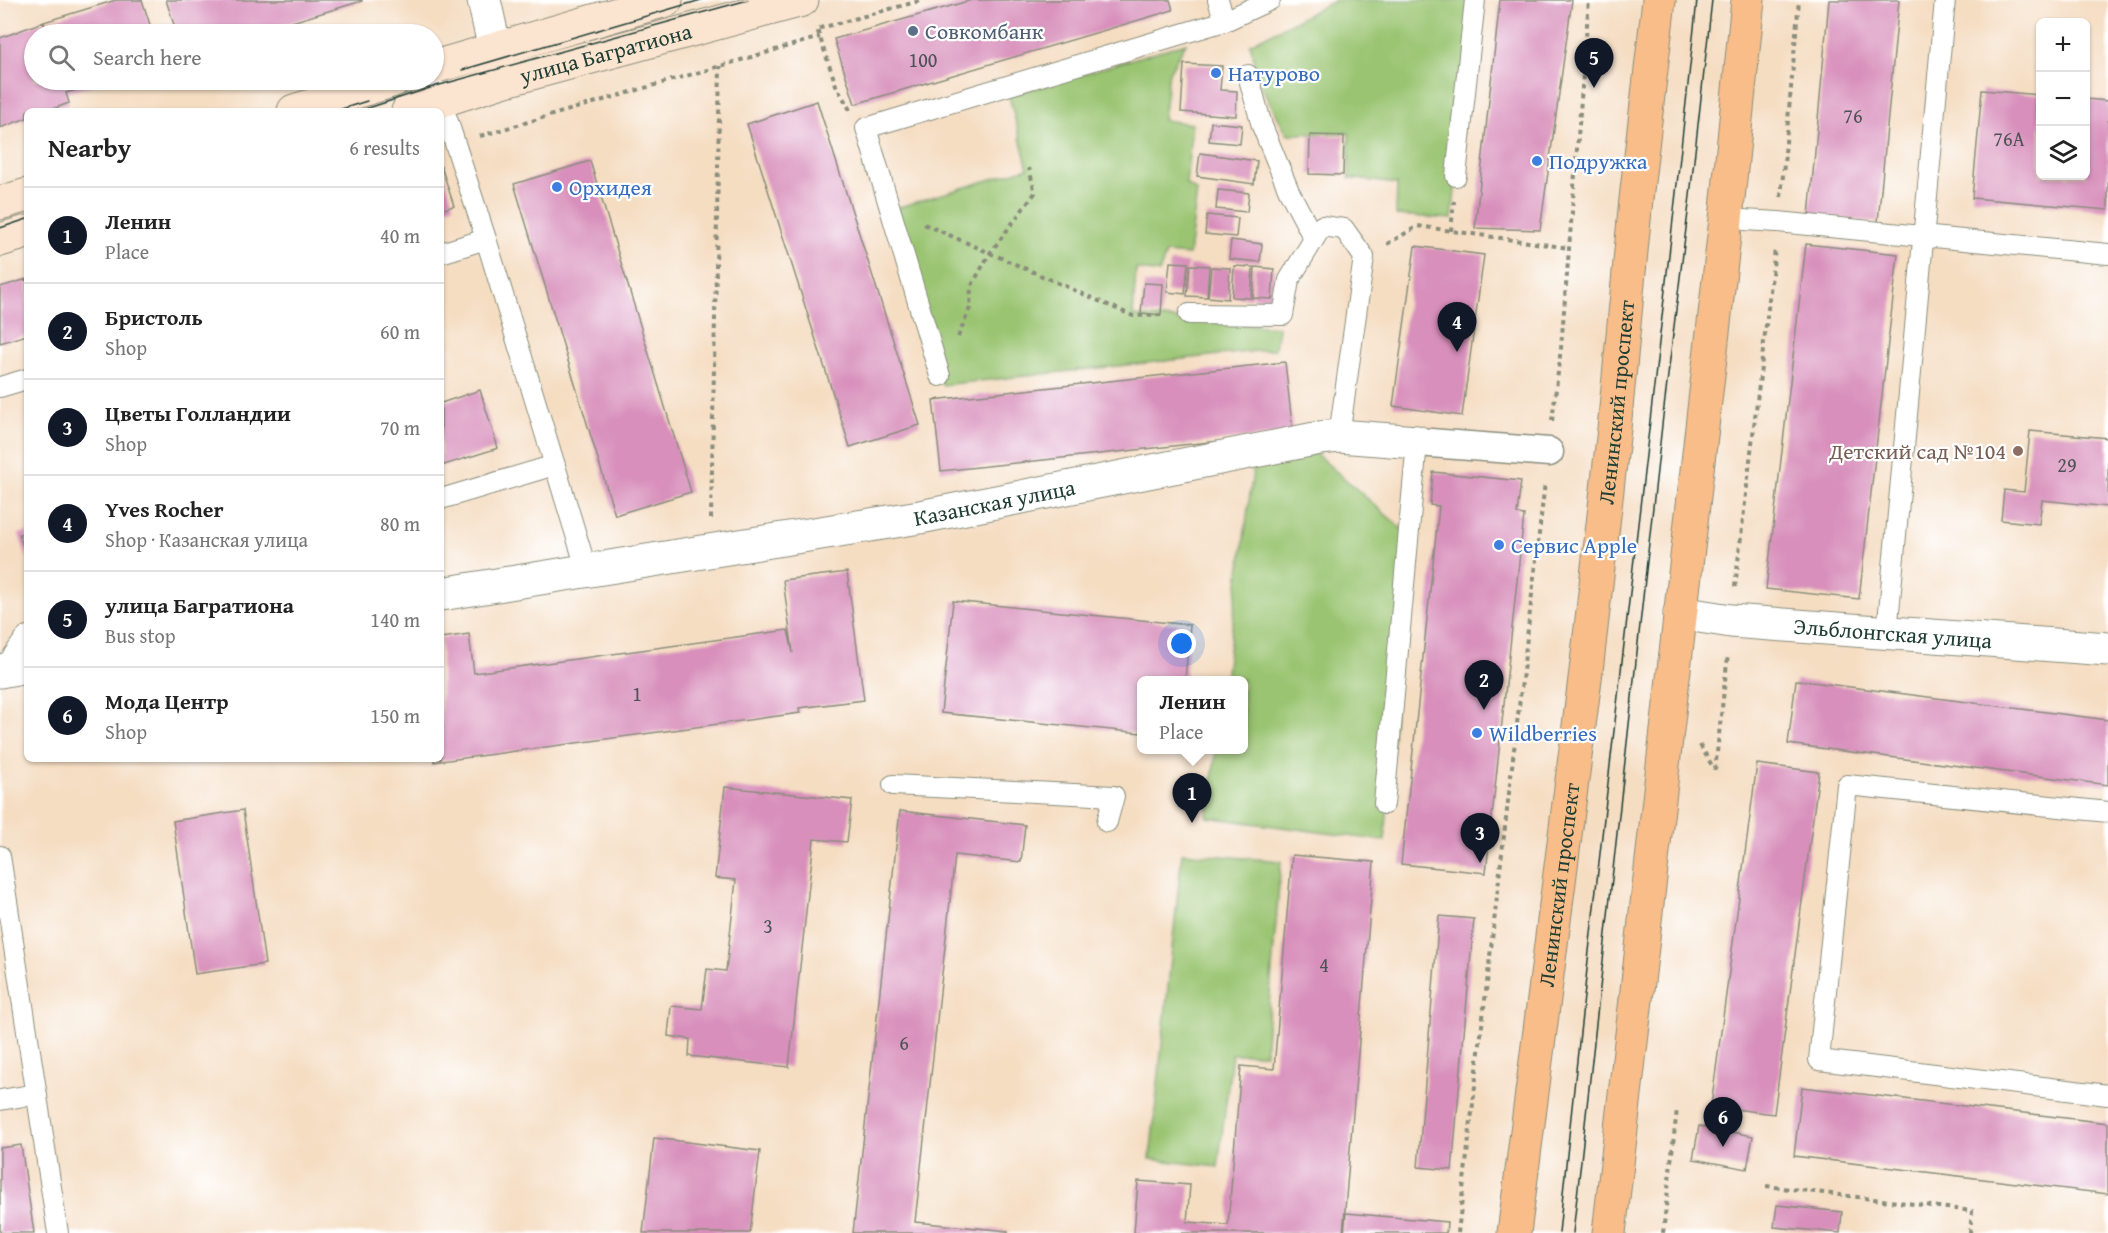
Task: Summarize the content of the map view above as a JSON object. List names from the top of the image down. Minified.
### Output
{"streets":{"main road":["улица Багратиона","Ленинский проспект"],"street":["Казанская улица","Эльблонгская улица"]},"places":["Совкомбанк","Натурово","Подружка","Орхидея","Детский сад №104","Сервис Apple","Wildberries"],"house_numbers":["100","76","76А","29","1","3","4","6"],"page":{"map_buttons":["+","−"],"search":"Search here","pins":["5","4","2","1","3","6"],"heading":["Nearby","6 results"],"list":[{"mark":"1","name":"Ленин","note":"Place","value":"40 m"},{"mark":"2","name":"Бристоль","note":"Shop","value":"60 m"},{"mark":"3","name":"Цветы Голландии","note":"Shop","value":"70 m"},{"mark":"4","name":"Yves Rocher","note":"Shop · Казанская улица","value":"80 m"},{"mark":"5","name":"улица Багратиона","note":"Bus stop","value":"140 m"},{"mark":"6","name":"Мода Центр","note":"Shop","value":"150 m"}],"popup":["Ленин","Place"]}}
